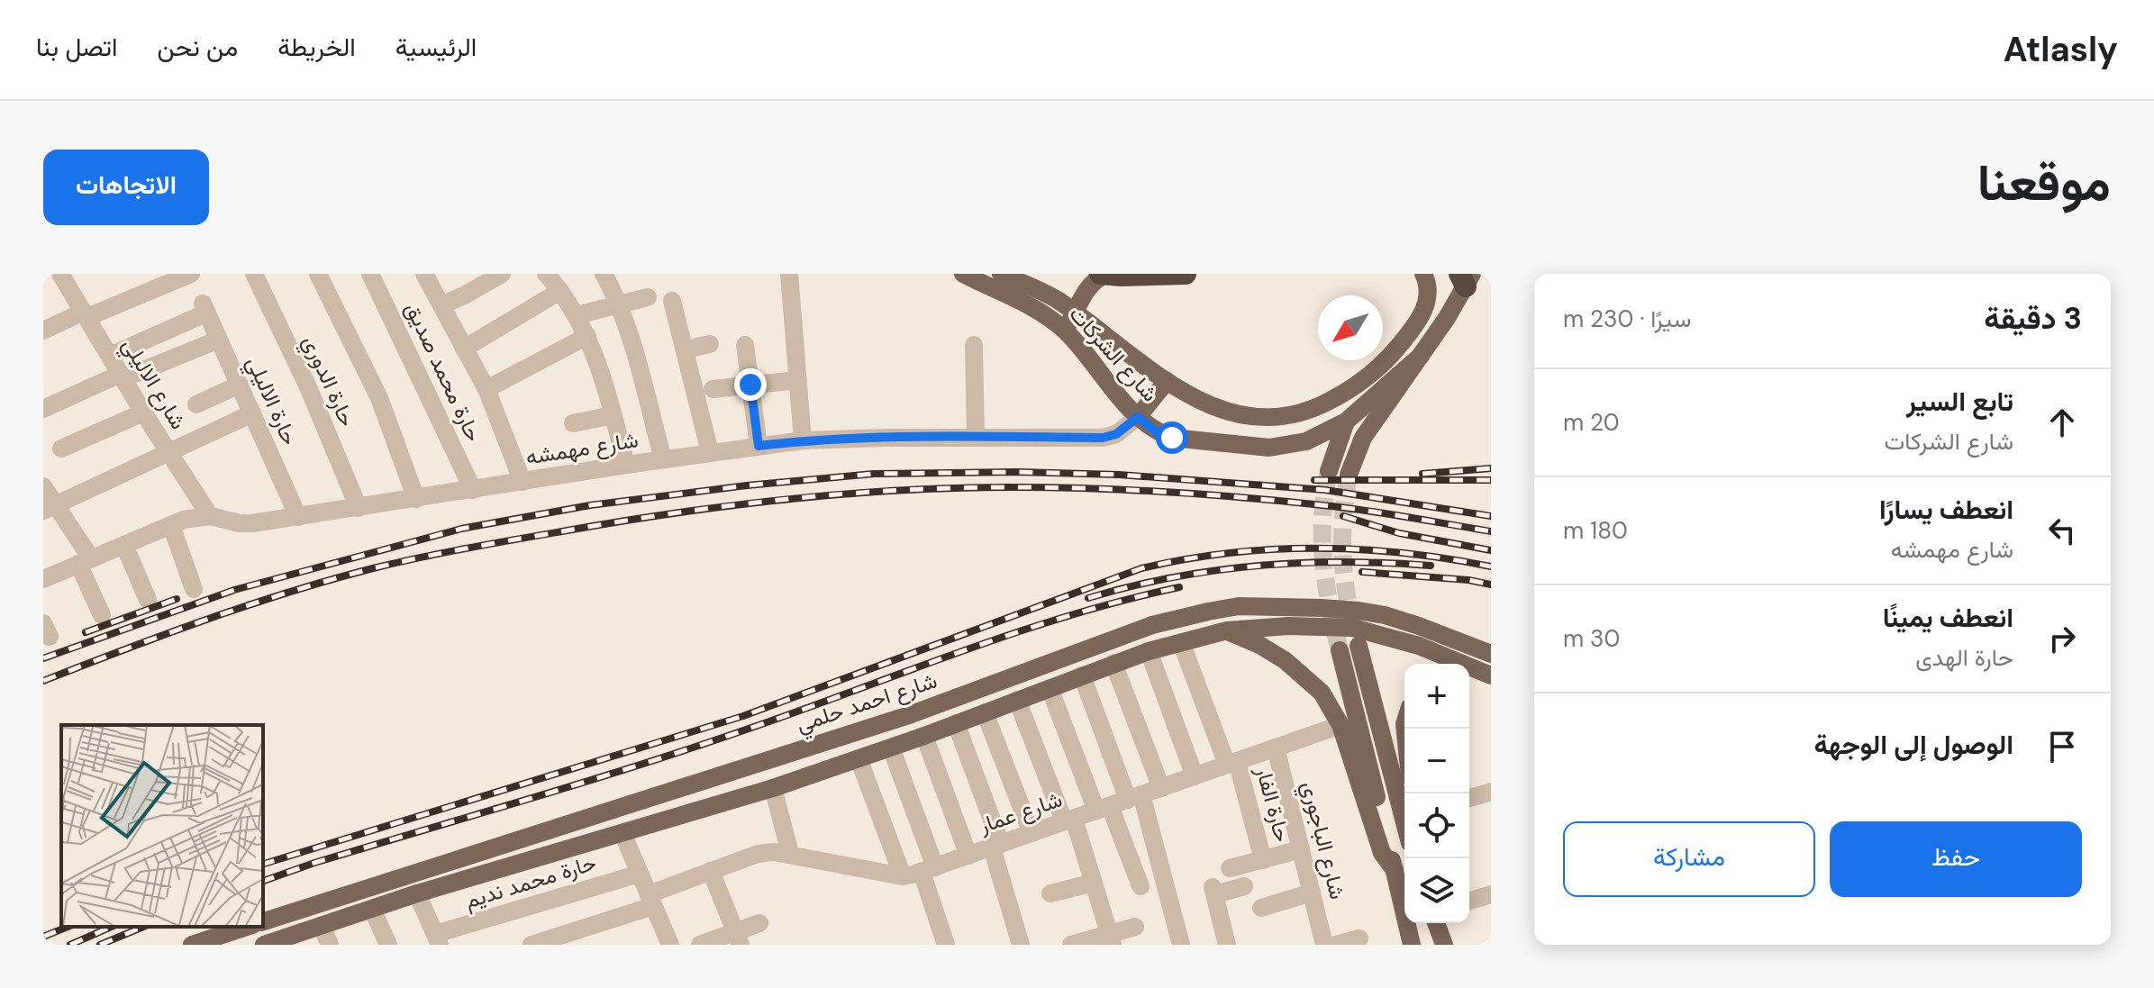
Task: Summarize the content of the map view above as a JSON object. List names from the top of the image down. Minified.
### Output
{"streets":{"main road":["شارع الشركات","شارع احمد حلمي"],"street":["حارة محمد صديق","حارة الدوري","شارع الاليلي","حارة الاليلي","شارع مهمشه","حارة الفار","شارع عمار","شارع الباجوري","حارة محمد نديم"]},"crossings":[["شارع الشركات","شارع مهمشه"],["حارة محمد صديق","شارع مهمشه"],["حارة الدوري","شارع مهمشه"],["شارع الاليلي","حارة الاليلي"],["شارع الاليلي","شارع مهمشه"],["حارة الاليلي","شارع مهمشه"],["حارة الفار","شارع عمار"],["شارع عمار","شارع الباجوري"]],"north":"bottom left","page":{"header":"Atlasly","nav":["الرئيسية","الخريطة","من نحن","اتصل بنا"],"title":"موقعنا","buttons":["الاتجاهات",["حفظ","مشاركة"]],"heading":["3 دقيقة","سيرًا · 230 m"],"list":[["تابع السير","شارع الشركات","20 m"],["انعطف يسارًا","شارع مهمشه","180 m"],["انعطف يمينًا","حارة الهدى","30 m"],"الوصول إلى الوجهة"],"map_buttons":["+","−"]}}
